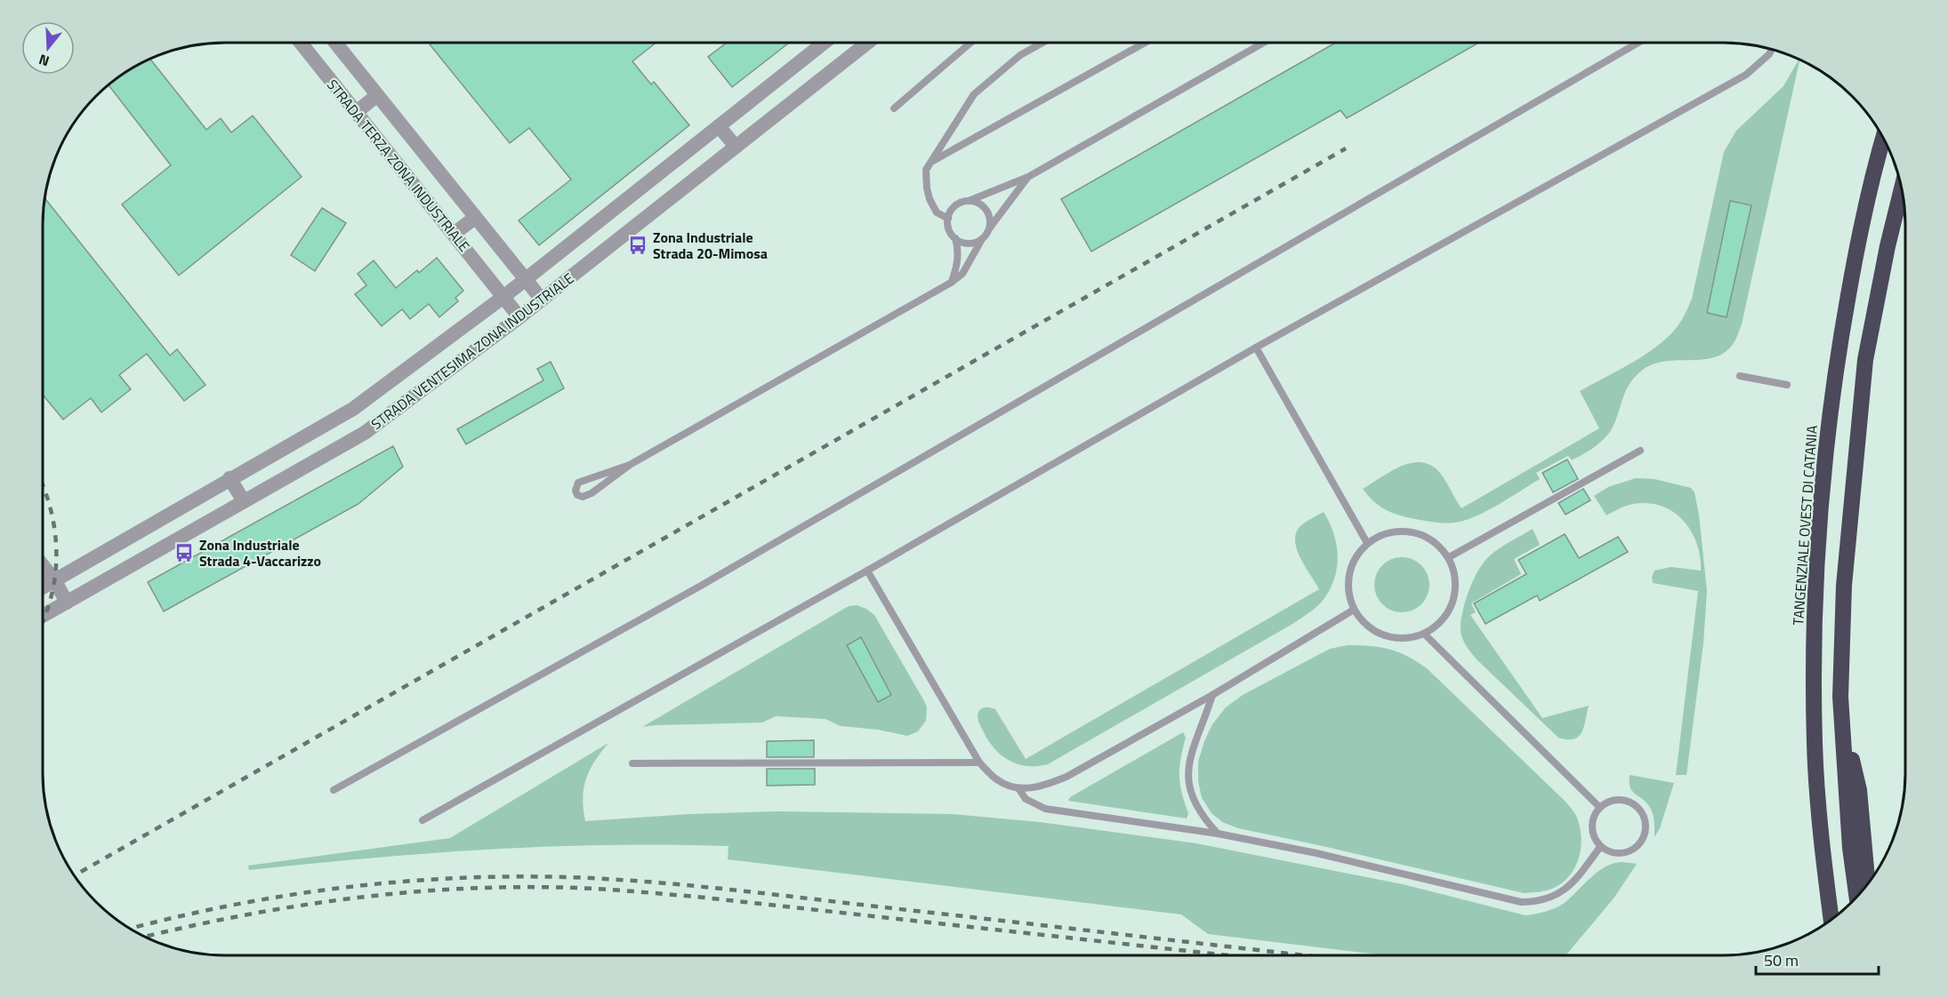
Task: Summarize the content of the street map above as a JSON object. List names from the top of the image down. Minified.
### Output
{"streets":{"highway":["TANGENZIALE OVEST DI CATANIA"],"street":["STRADA TERZA ZONA INDUSTRIALE","STRADA VENTESIMA ZONA INDUSTRIALE"]},"crossings":[["STRADA TERZA ZONA INDUSTRIALE","STRADA VENTESIMA ZONA INDUSTRIALE"]],"places":{"bus stop":["Zona Industriale Strada 20-Mimosa","Zona Industriale Strada 4-Vaccarizzo"]},"scale_bar":"50 m","north":"bottom"}
